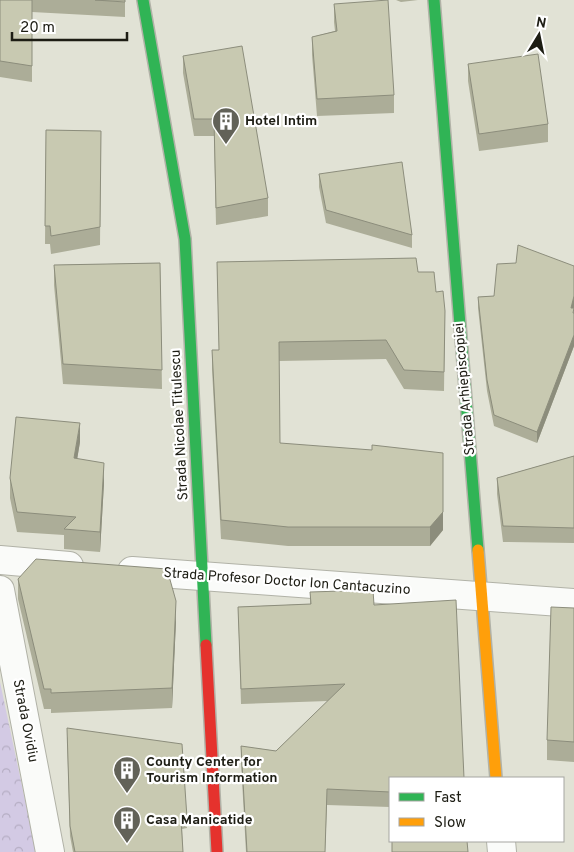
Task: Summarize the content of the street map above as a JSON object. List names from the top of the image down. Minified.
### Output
{"streets":{"street":["Strada Arhiepiscopiei","Strada Nicolae Titulescu","Strada Profesor Doctor Ion Cantacuzino","Strada Ovidiu"]},"crossings":[["Strada Arhiepiscopiei","Strada Profesor Doctor Ion Cantacuzino"],["Strada Nicolae Titulescu","Strada Profesor Doctor Ion Cantacuzino"]],"places":{"building":["Hotel Intim","County Center for Tourism Information","Casa Manicatide"]},"legend":["Fast","Slow"],"scale_bar":"20 m","north":"top"}
